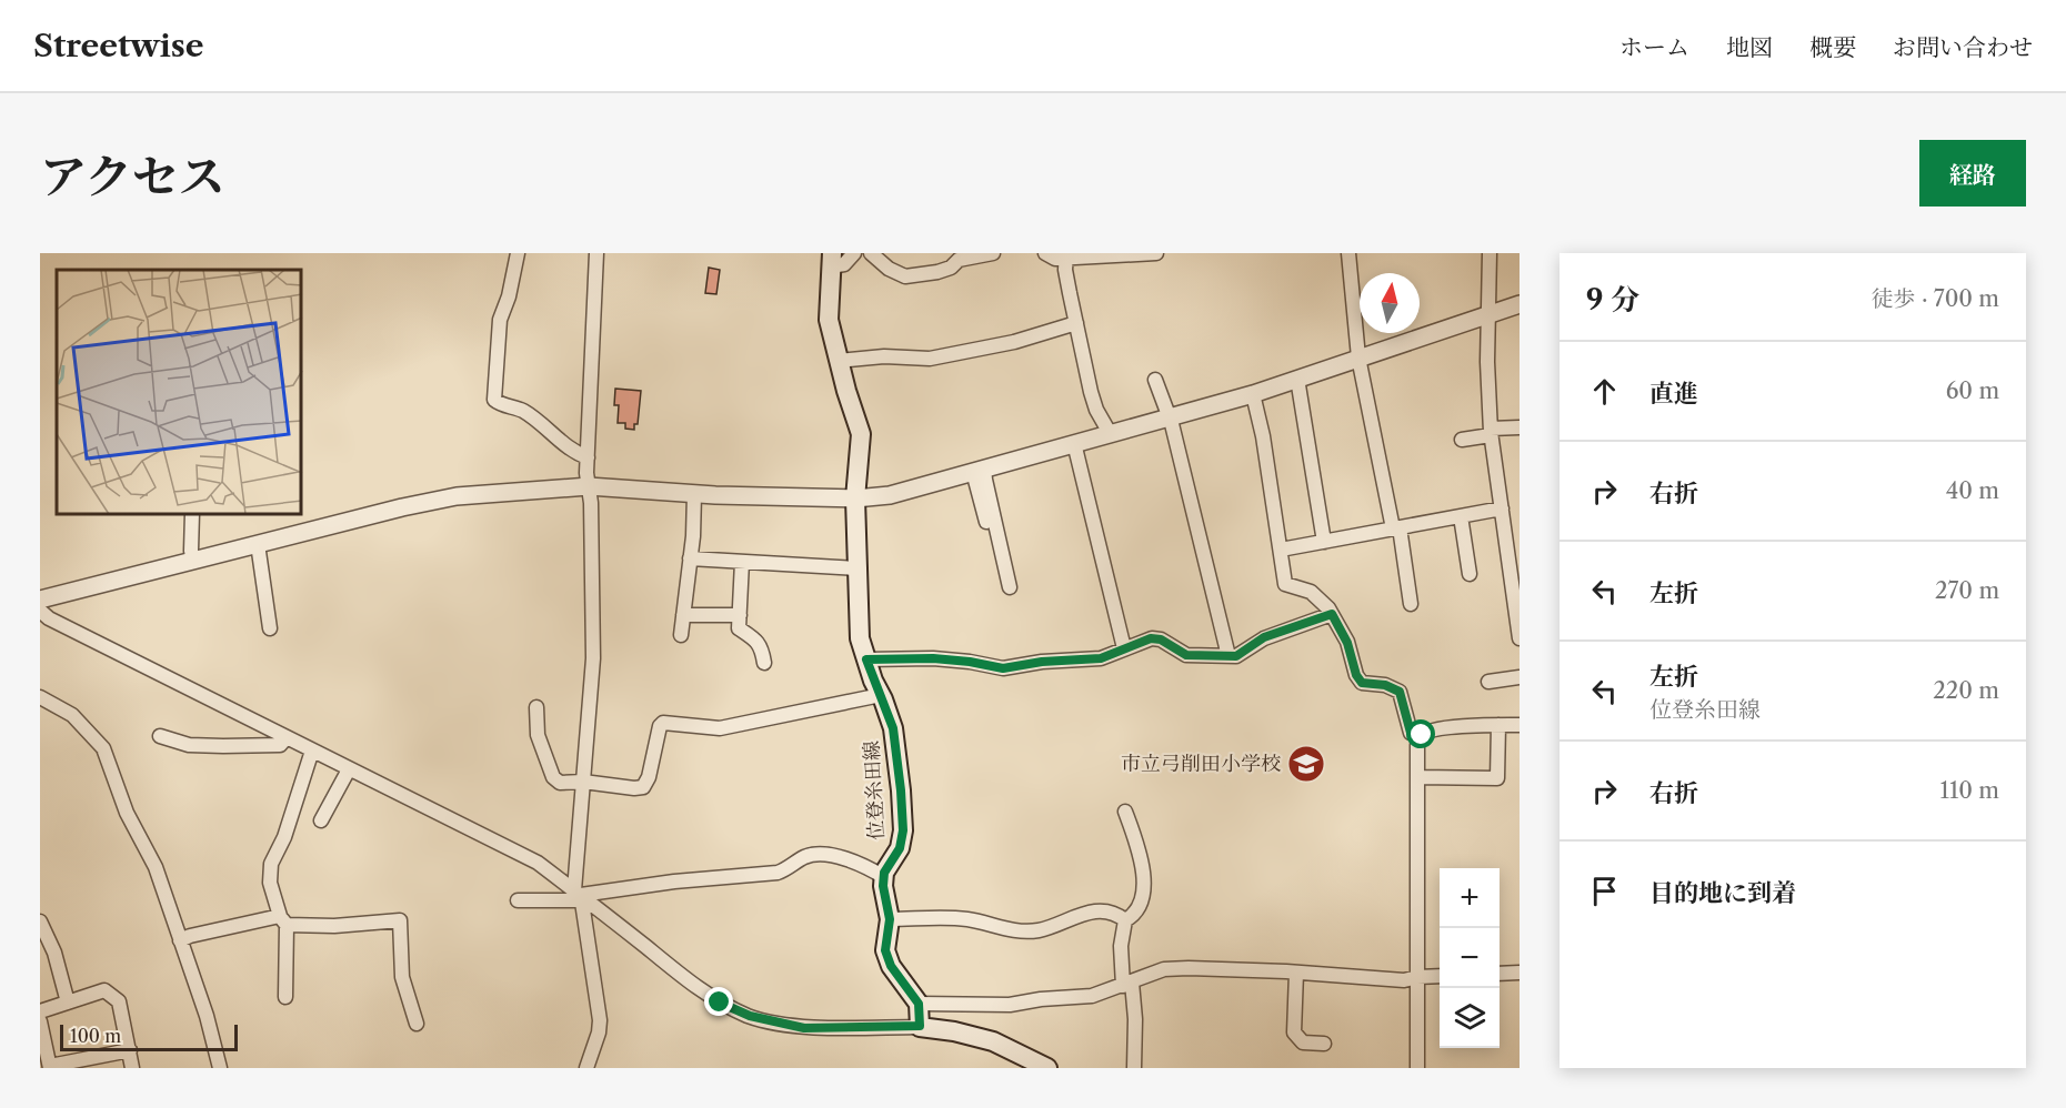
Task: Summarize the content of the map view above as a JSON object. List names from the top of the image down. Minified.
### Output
{"streets":{"main road":["位登糸田線"]},"places":{"school or university":["市立弓削田小学校"]},"scale_bar":"100 m","north":"top","page":{"header":"Streetwise","nav":["ホーム","地図","概要","お問い合わせ"],"title":"アクセス","buttons":"経路","heading":["9 分","徒歩 · 700 m"],"list":[["直進","60 m"],["右折","40 m"],["左折","270 m"],["左折","位登糸田線","220 m"],["右折","110 m"],"目的地に到着"],"map_buttons":["+","−"],"scale":"100 m"}}
